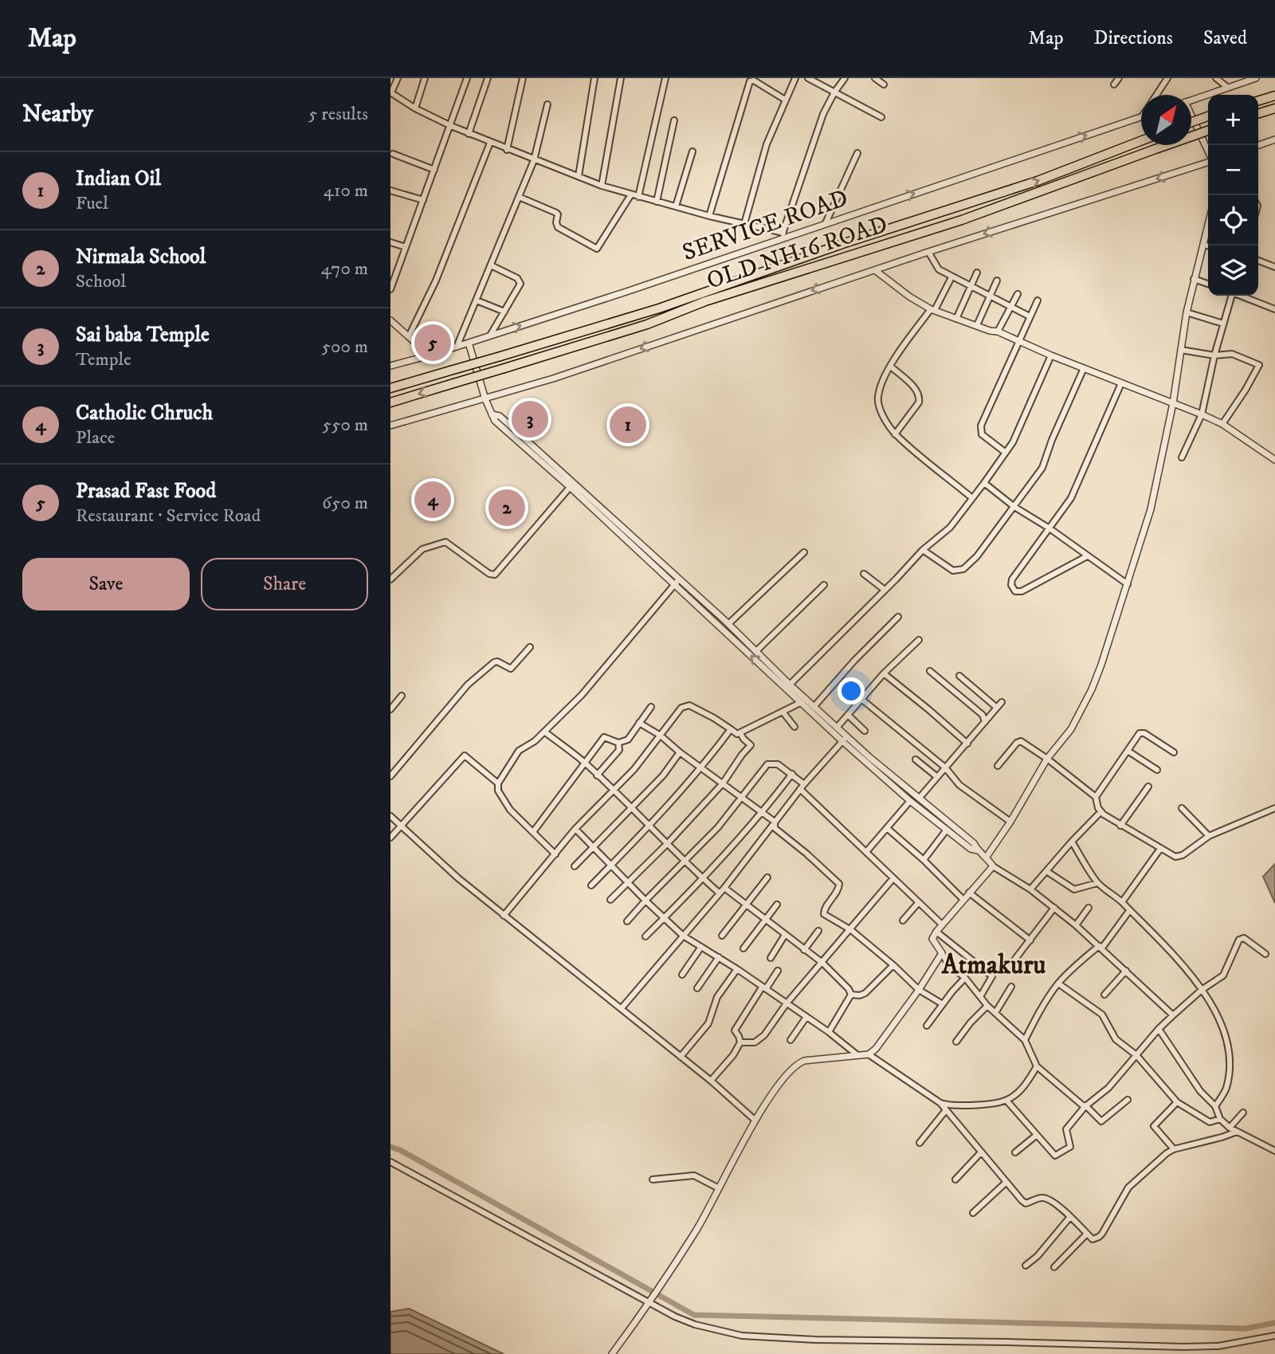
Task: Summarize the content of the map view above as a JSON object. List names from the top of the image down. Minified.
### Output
{"streets":{"main road":["OLD NH16 ROAD"],"street":["SERVICE ROAD"]},"one_way":["SERVICE ROAD"],"districts":["Atmakuru"],"north":"top right","page":{"header":"Map","nav":["Map","Directions","Saved"],"heading":["Nearby","5 results"],"map_buttons":["+","−"],"list":[{"mark":"1","name":"Indian Oil","note":"Fuel","value":"410 m"},{"mark":"2","name":"Nirmala School","note":"School","value":"470 m"},{"mark":"3","name":"Sai baba Temple","note":"Temple","value":"500 m"},{"mark":"4","name":"Catholic Chruch","note":"Place","value":"550 m"},{"mark":"5","name":"Prasad Fast Food","note":"Restaurant · Service Road","value":"650 m"}],"pins":["5","3","1","4","2"],"buttons":["Save","Share"]}}
